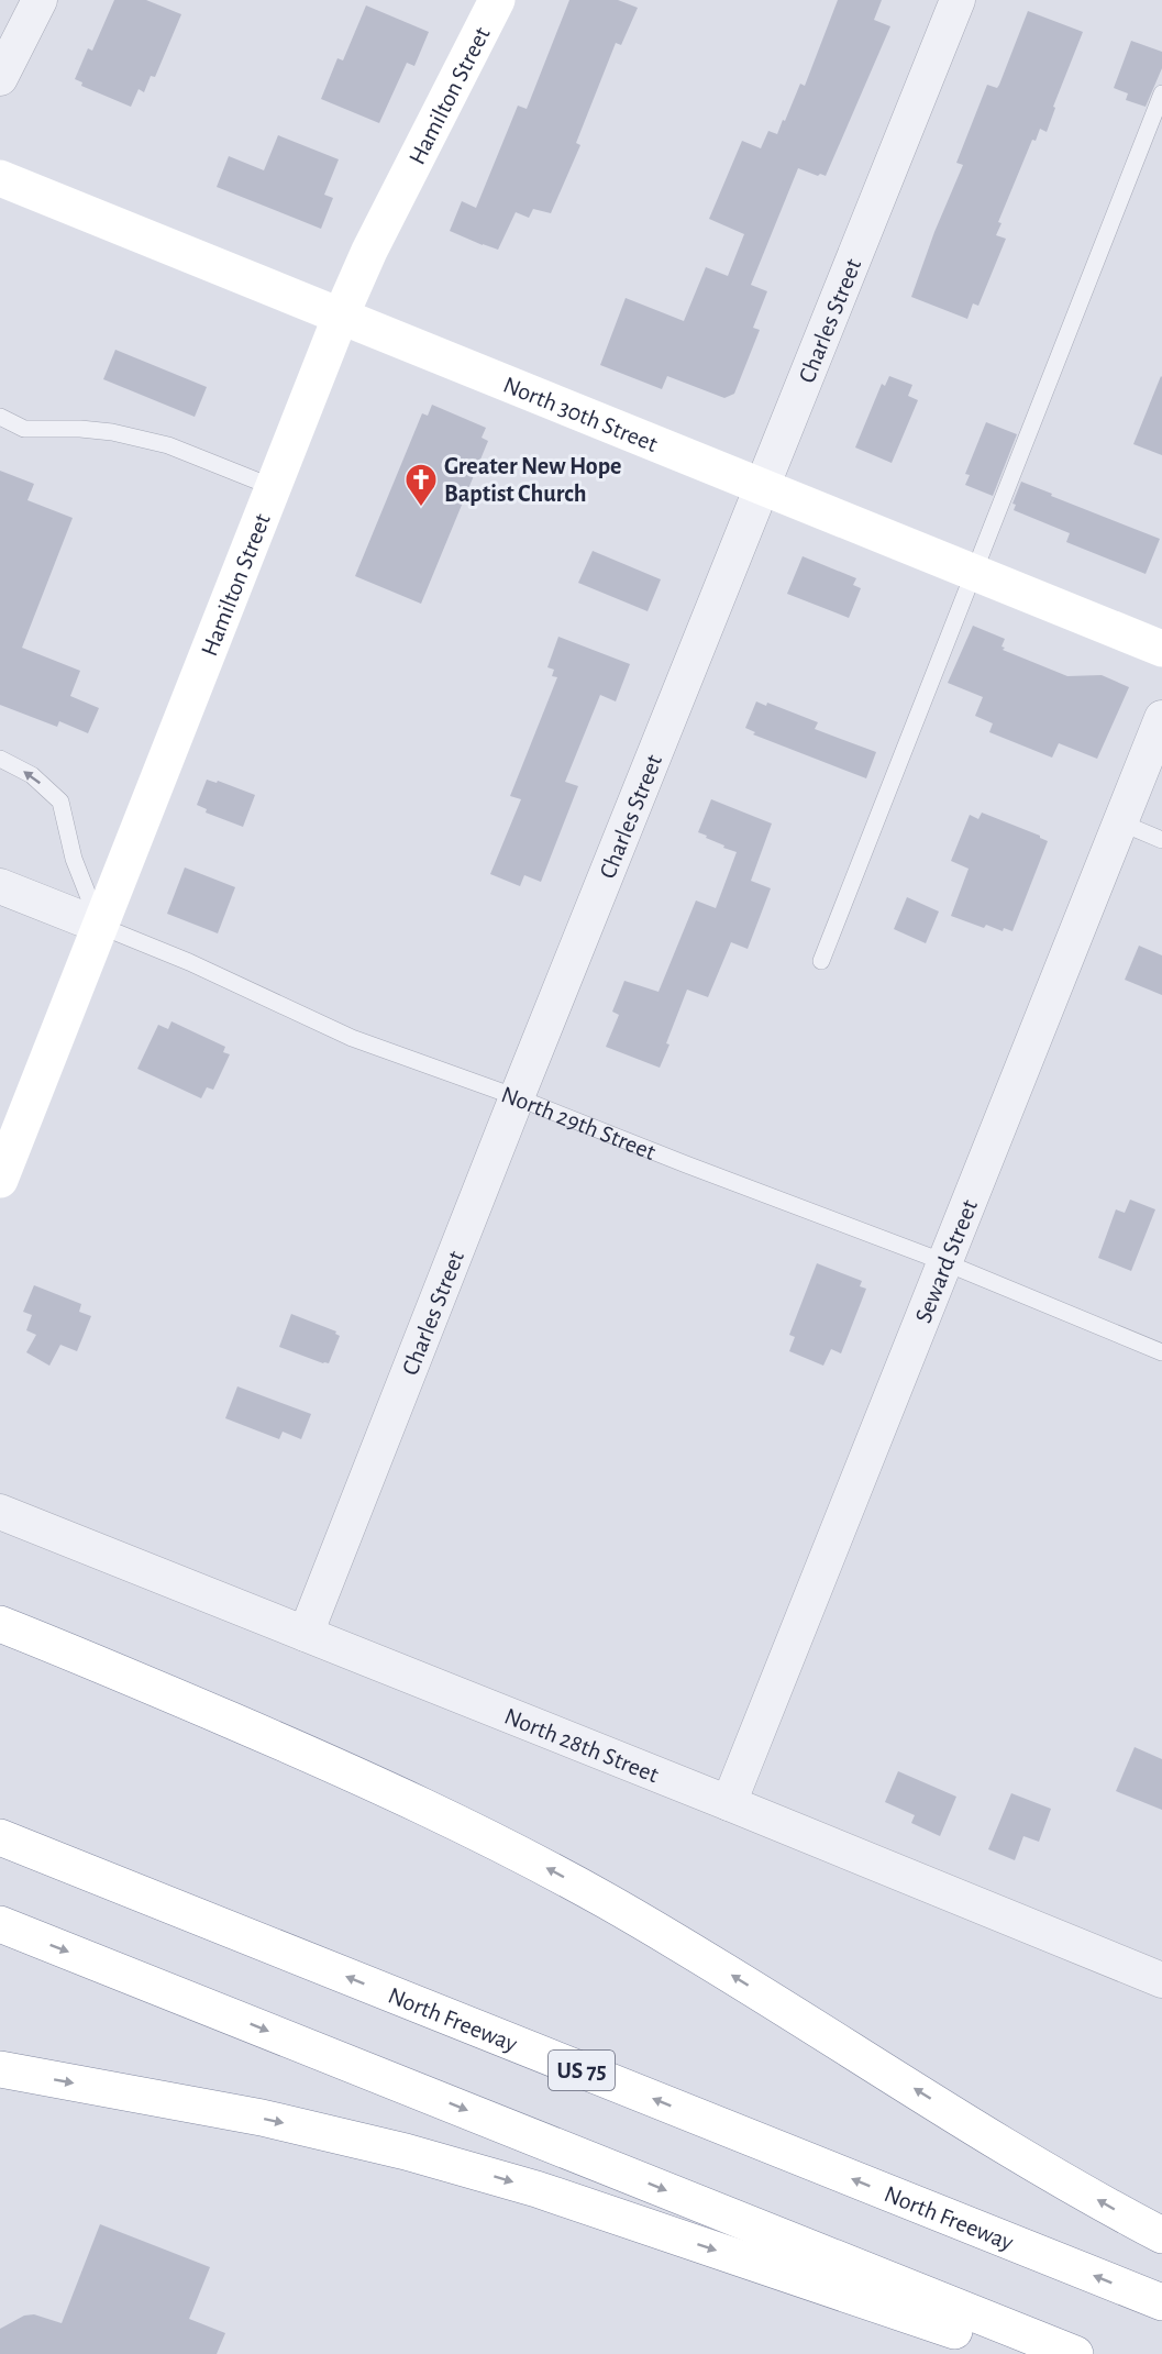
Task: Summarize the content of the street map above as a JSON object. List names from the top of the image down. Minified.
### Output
{"streets":{"main road":["Hamilton Street","North 30th Street","North Freeway","US 75"],"street":["Charles Street","North 29th Street","Seward Street","North 28th Street"]},"crossings":[["Hamilton Street","North 30th Street"],["Hamilton Street","North 29th Street"],["Charles Street","North 30th Street"],["Charles Street","North 29th Street"],["Charles Street","North 28th Street"],["North 29th Street","Seward Street"],["Seward Street","North 28th Street"]],"places":{"church":["Greater New Hope Baptist Church"]}}
